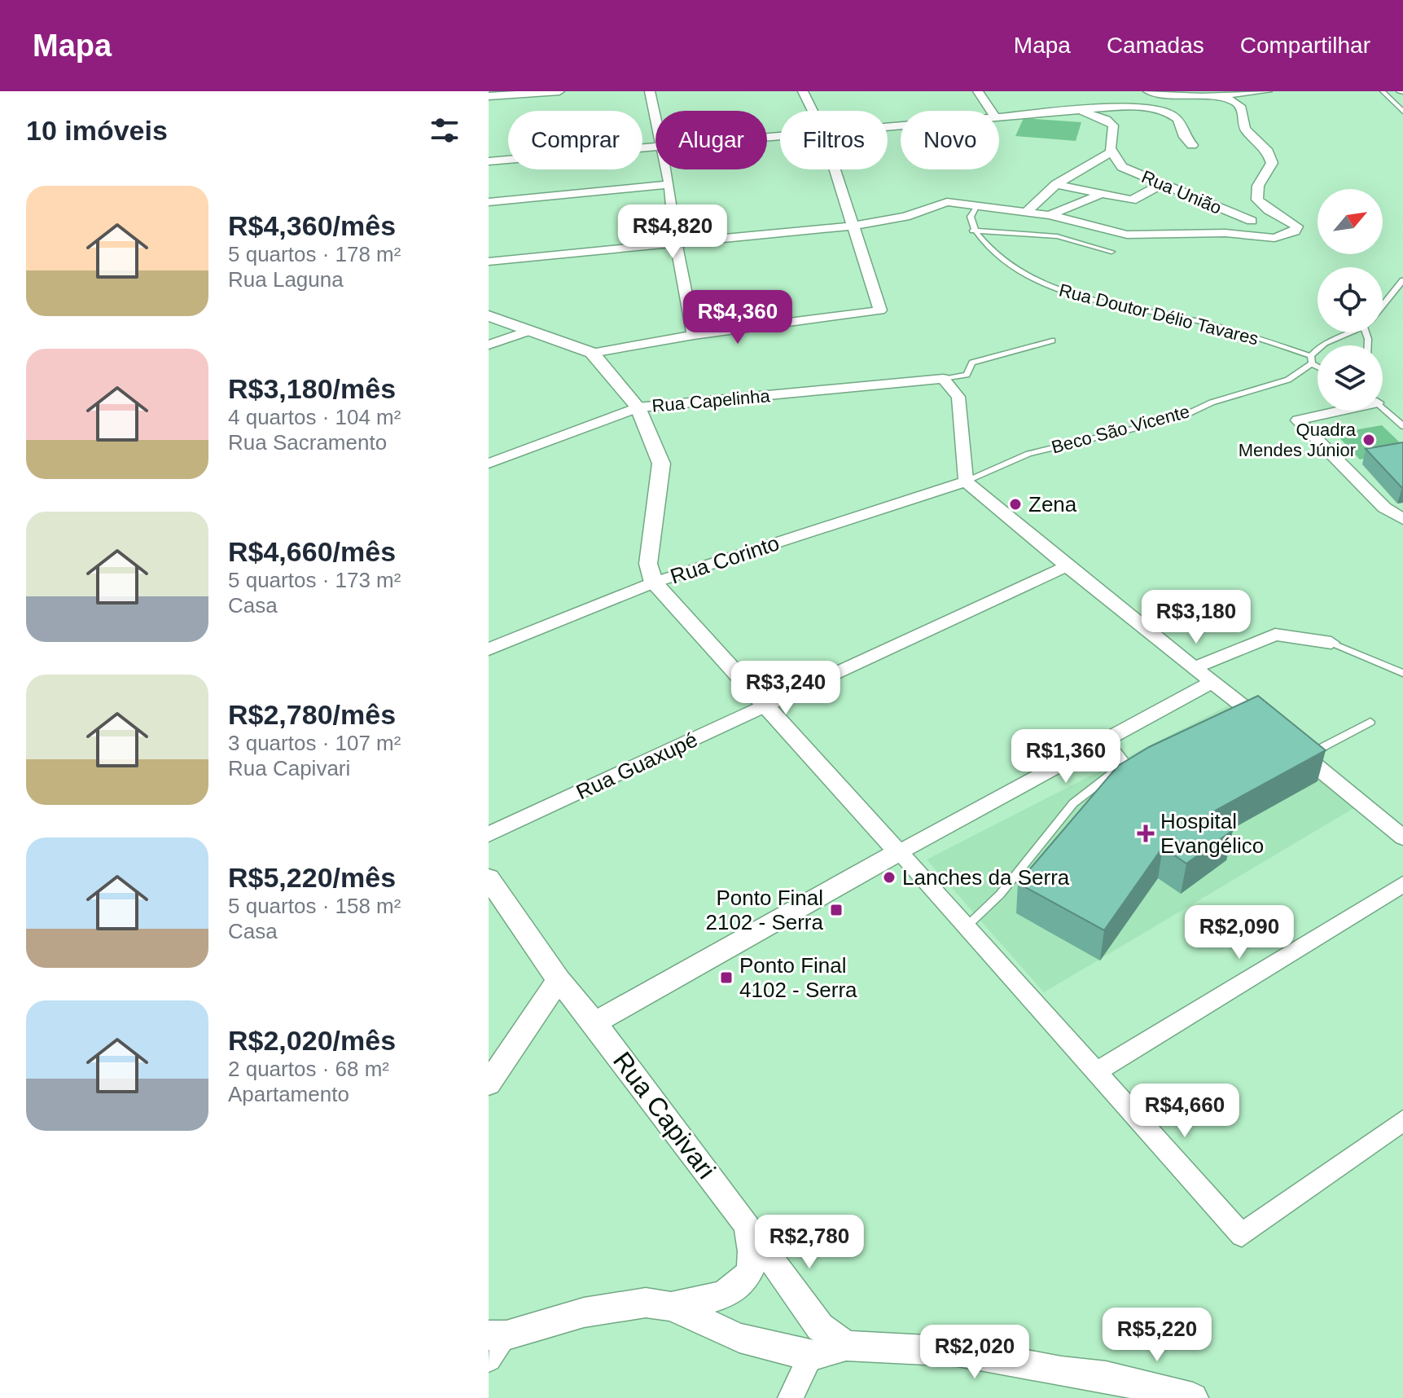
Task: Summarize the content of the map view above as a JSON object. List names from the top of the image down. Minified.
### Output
{"streets":{"street":["Rua União","Rua Capelinha","Rua Corinto","Rua Guaxupé","Rua Capivari"],"lane":["Rua Doutor Délio Tavares","Beco São Vicente"]},"crossings":[["Rua Doutor Délio Tavares","Beco São Vicente"],["Beco São Vicente","Rua Corinto"]],"places":{"other":["Quadra Mendes Júnior","Zena","Lanches da Serra"],"health":["Hospital Evangélico"],"transit":["Ponto Final 2102 - Serra","Ponto Final 4102 - Serra"]},"north":"top right","page":{"header":"Mapa","nav":["Mapa","Camadas","Compartilhar"],"heading":"10 imóveis","chip":["Comprar","Alugar","Filtros","Novo"],"list":[{"name":"R$4,360/mês","note":"5 quartos · 178 m² · Rua Laguna"},{"name":"R$3,180/mês","note":"4 quartos · 104 m² · Rua Sacramento"},{"name":"R$4,660/mês","note":"5 quartos · 173 m² · Casa"},{"name":"R$2,780/mês","note":"3 quartos · 107 m² · Rua Capivari"},{"name":"R$5,220/mês","note":"5 quartos · 158 m² · Casa"},{"name":"R$2,020/mês","note":"2 quartos · 68 m² · Apartamento"}],"price":["R$4,820","R$4,360","R$3,180","R$3,240","R$1,360","R$2,090","R$4,660","R$2,780","R$5,220","R$2,020"]}}
